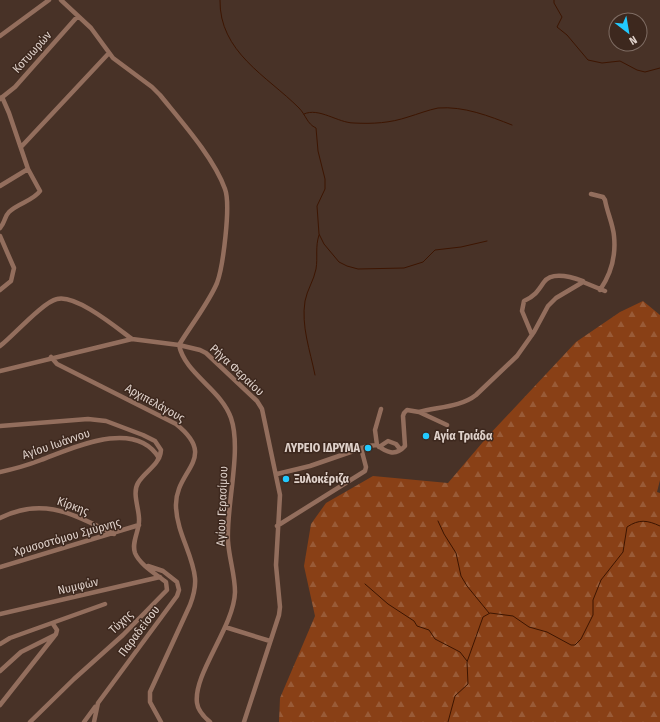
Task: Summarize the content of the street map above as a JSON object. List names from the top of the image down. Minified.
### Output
{"streets":{"street":["Κοτυωρών","Ρήγα Φεραίου","Αρχιπελάγους","Αγίου Ιωάννου","Κίρκης","Αγίου Γερασίμου","Χρυσοστόμου Σμύρνης","Νυμφών","Τύχης","Παραδείσου"]},"crossings":[["Ρήγα Φεραίου","Αρχιπελάγους"],["Ρήγα Φεραίου","Αγίου Γερασίμου"],["Κίρκης","Χρυσοστόμου Σμύρνης"],["Νυμφών","Τύχης"]],"places":["Αγία Τριάδα","ΛΥΡΕΙΟ ΙΔΡΥΜΑ","Ξυλοκέριζα"],"north":"bottom right"}
